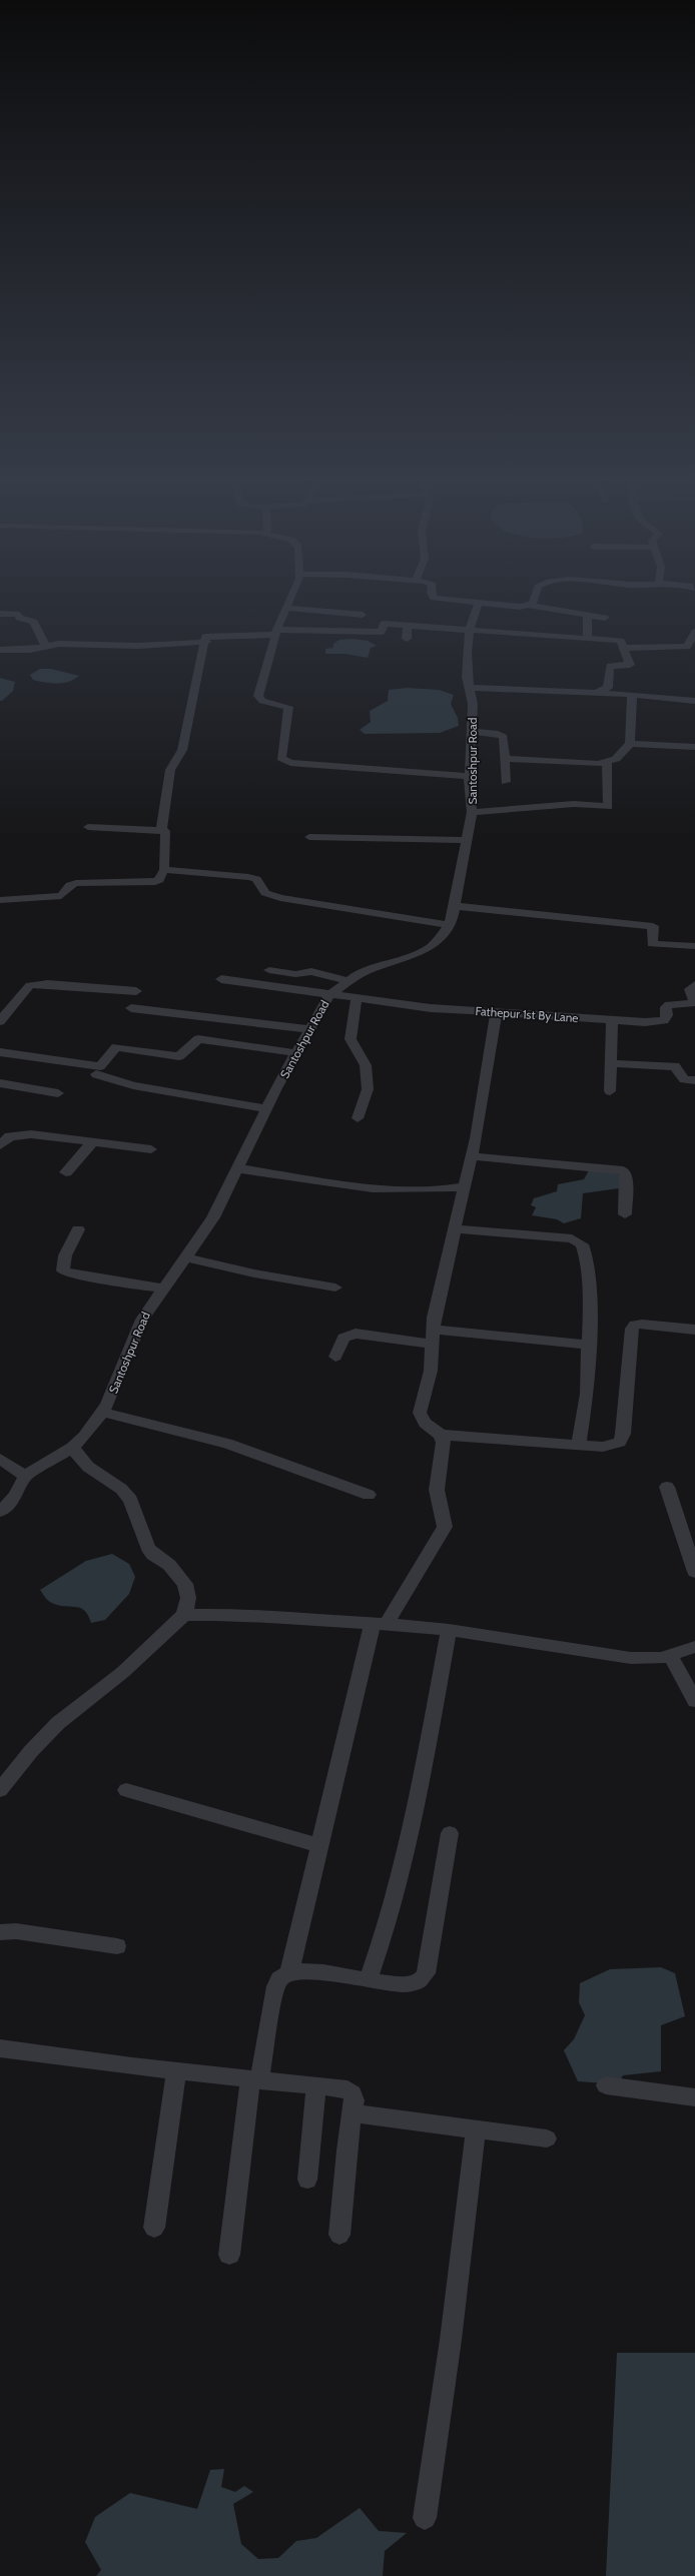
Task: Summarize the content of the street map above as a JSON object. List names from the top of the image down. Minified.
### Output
{"streets":{"street":["Santoshpur Road","Fathepur 1st By Lane"]},"crossings":[["Santoshpur Road","Fathepur 1st By Lane"]]}
